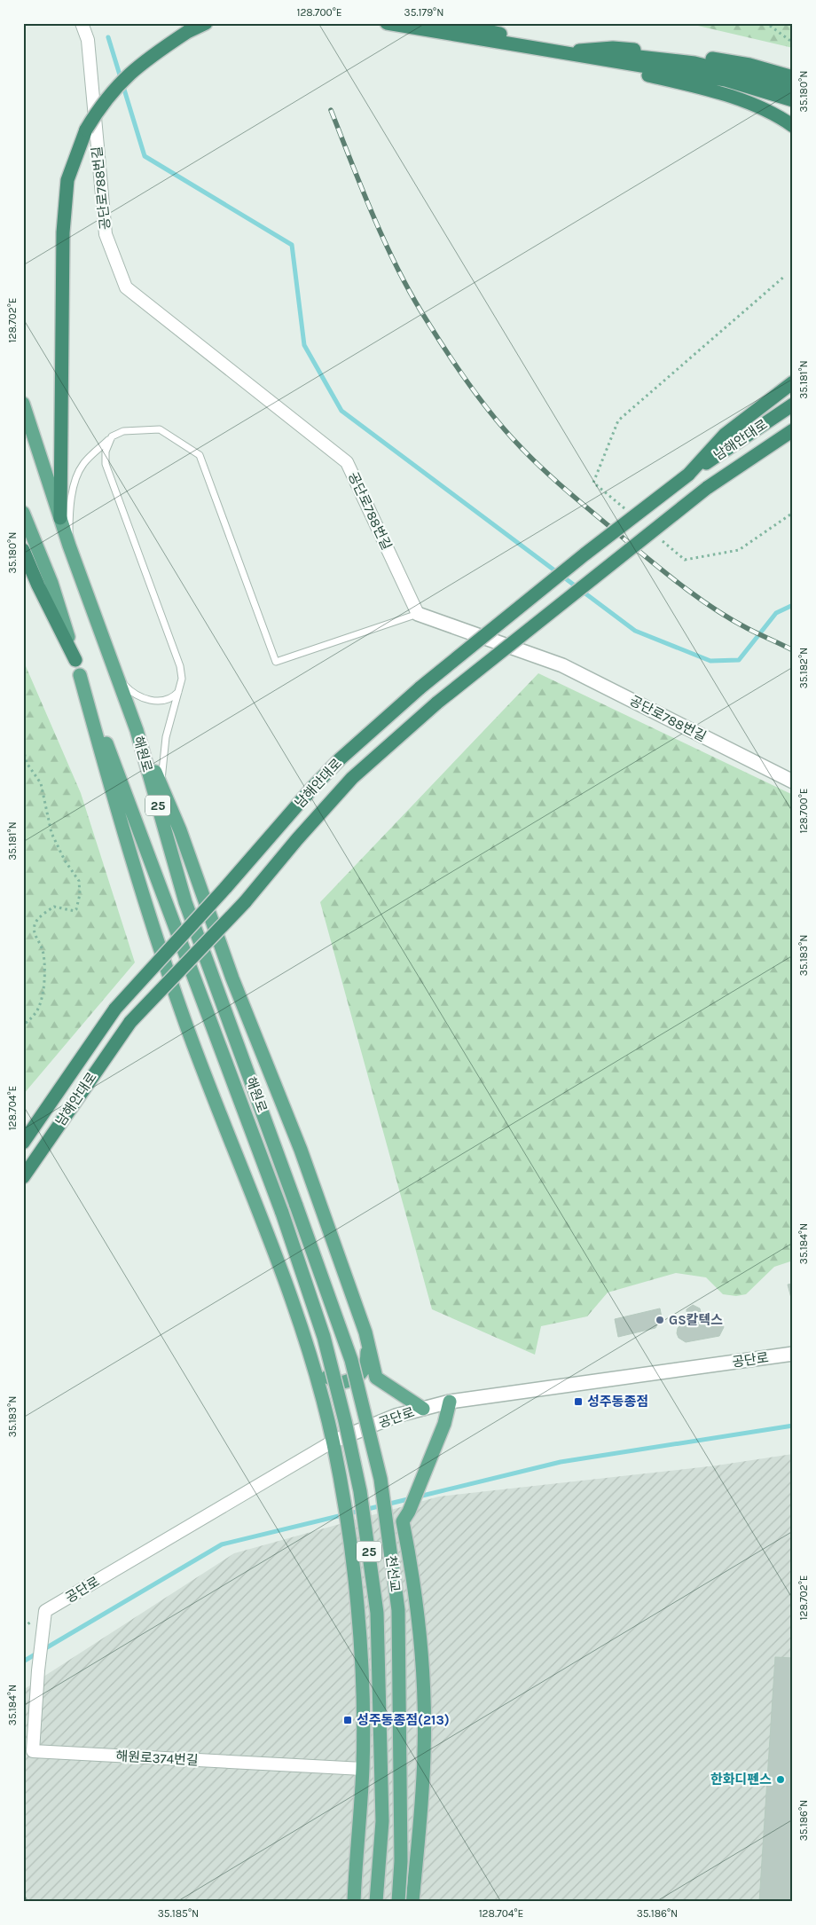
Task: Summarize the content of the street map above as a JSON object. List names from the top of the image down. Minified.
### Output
{"streets":{"highway":["남해안대로"],"main road":["해원로","25","천선교"],"street":["공단로788번길","공단로","해원로374번길"]},"crossings":[["해원로","천선교"],["공단로","해원로374번길"]],"places":{"other":["GS칼텍스","한화디펜스"],"transit":["성주동종점","성주동종점(213)"]},"coordinates":["128.700°E","35.179°N","35.180°N","128.702°E","35.181°N","35.182°N","35.183°N","128.704°E","35.184°N","35.186°N","35.185°N"]}
